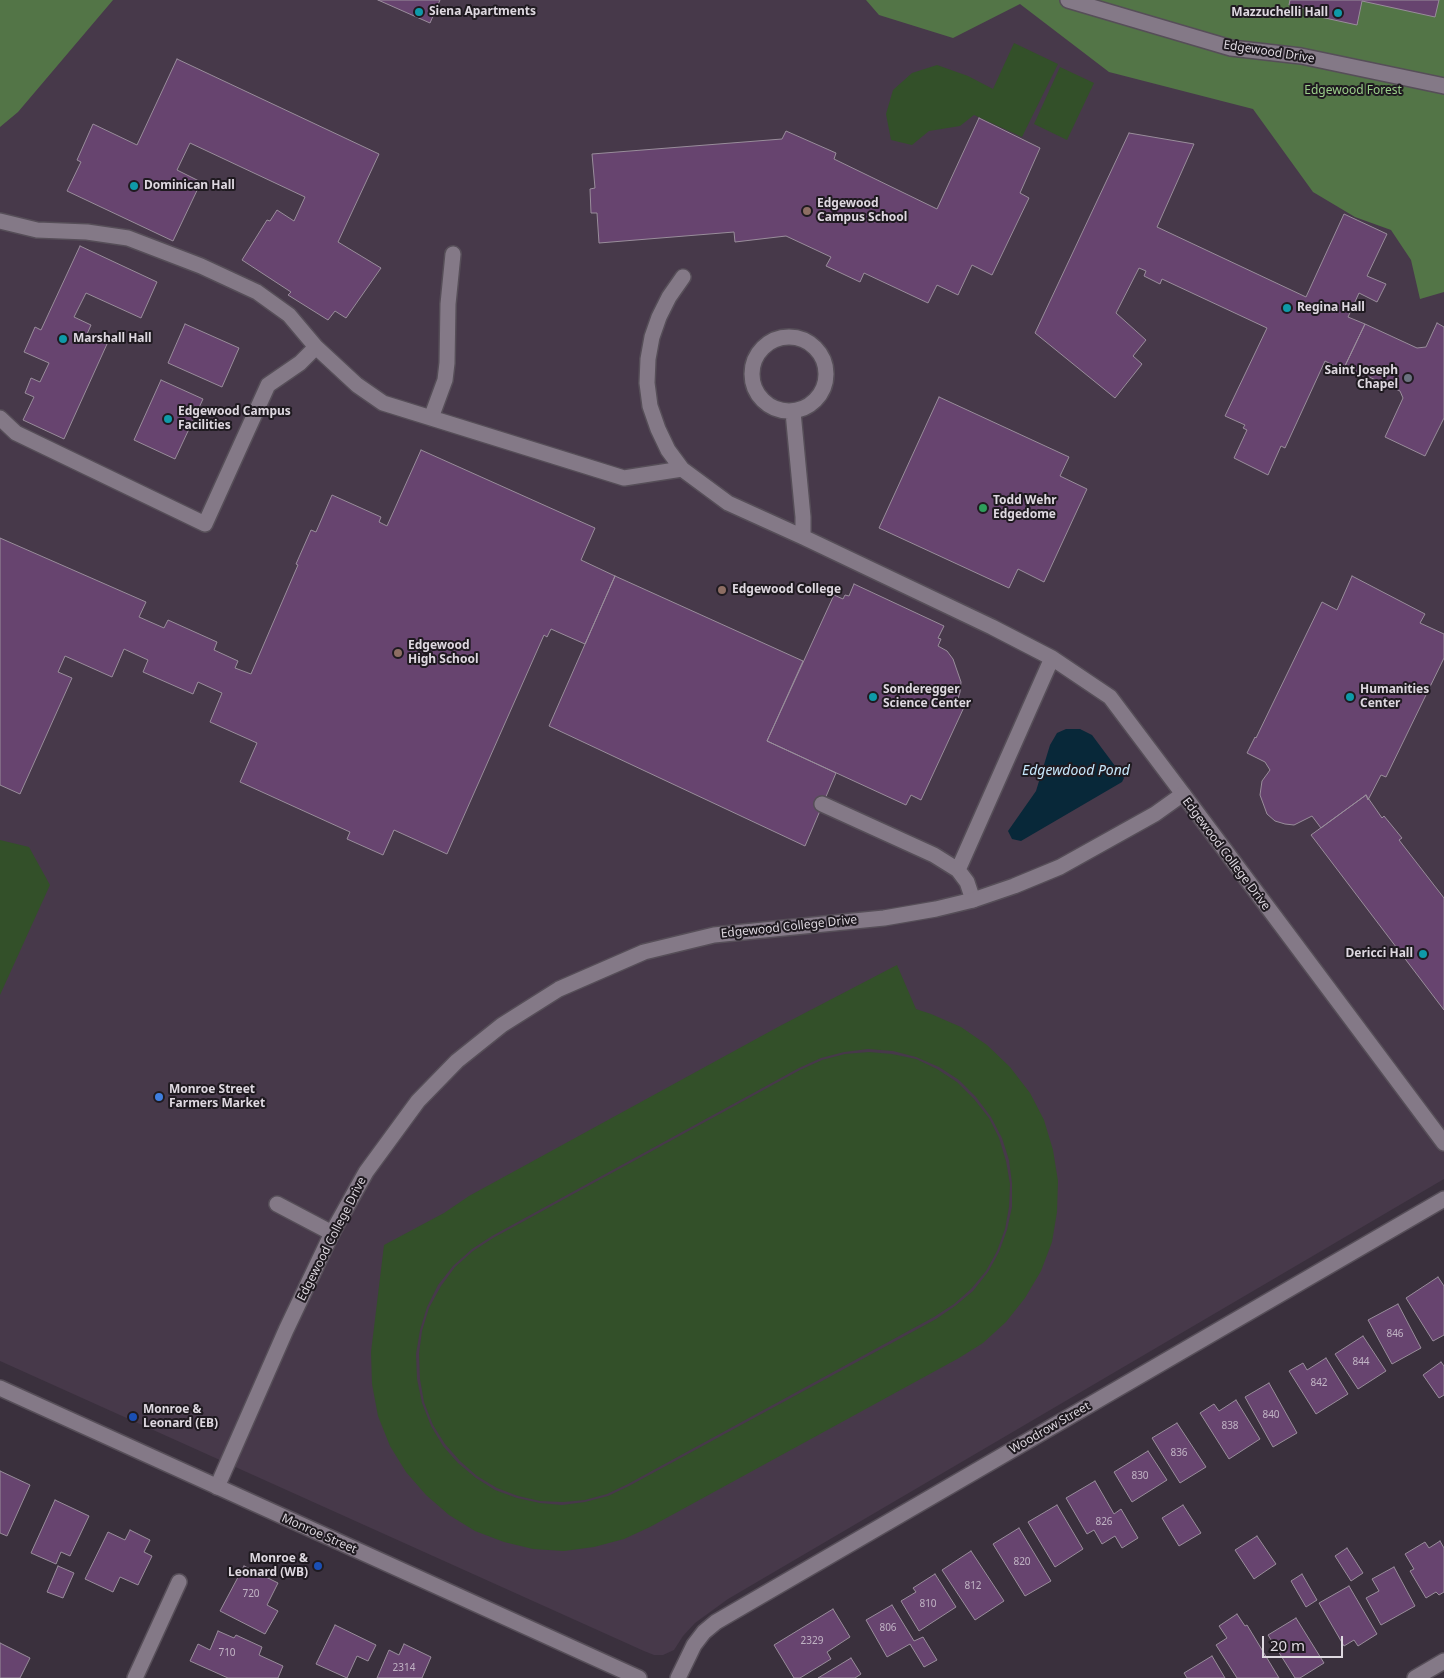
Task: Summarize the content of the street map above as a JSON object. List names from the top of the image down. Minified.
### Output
{"streets":{"street":["Edgewood Drive","Edgewood College Drive","Woodrow Street","Monroe Street"]},"crossings":[["Edgewood College Drive","Monroe Street"]],"water":["Edgewdood Pond"],"parks":["Edgewood Forest"],"places":["Siena Apartments","Mazzuchelli Hall","Dominican Hall","Edgewood Campus School","Regina Hall","Marshall Hall","Saint Joseph Chapel","Edgewood Campus Facilities","Todd Wehr Edgedome","Edgewood College","Edgewood High School","Sonderegger Science Center","Humanities Center","Dericci Hall","Monroe Street Farmers Market","Monroe & Leonard (EB)","Monroe & Leonard (WB)"],"house_numbers":["846","844","842","840","838","836","830","826","820","812","720","810","806","2329","710","2314"],"scale_bar":"20 m"}
